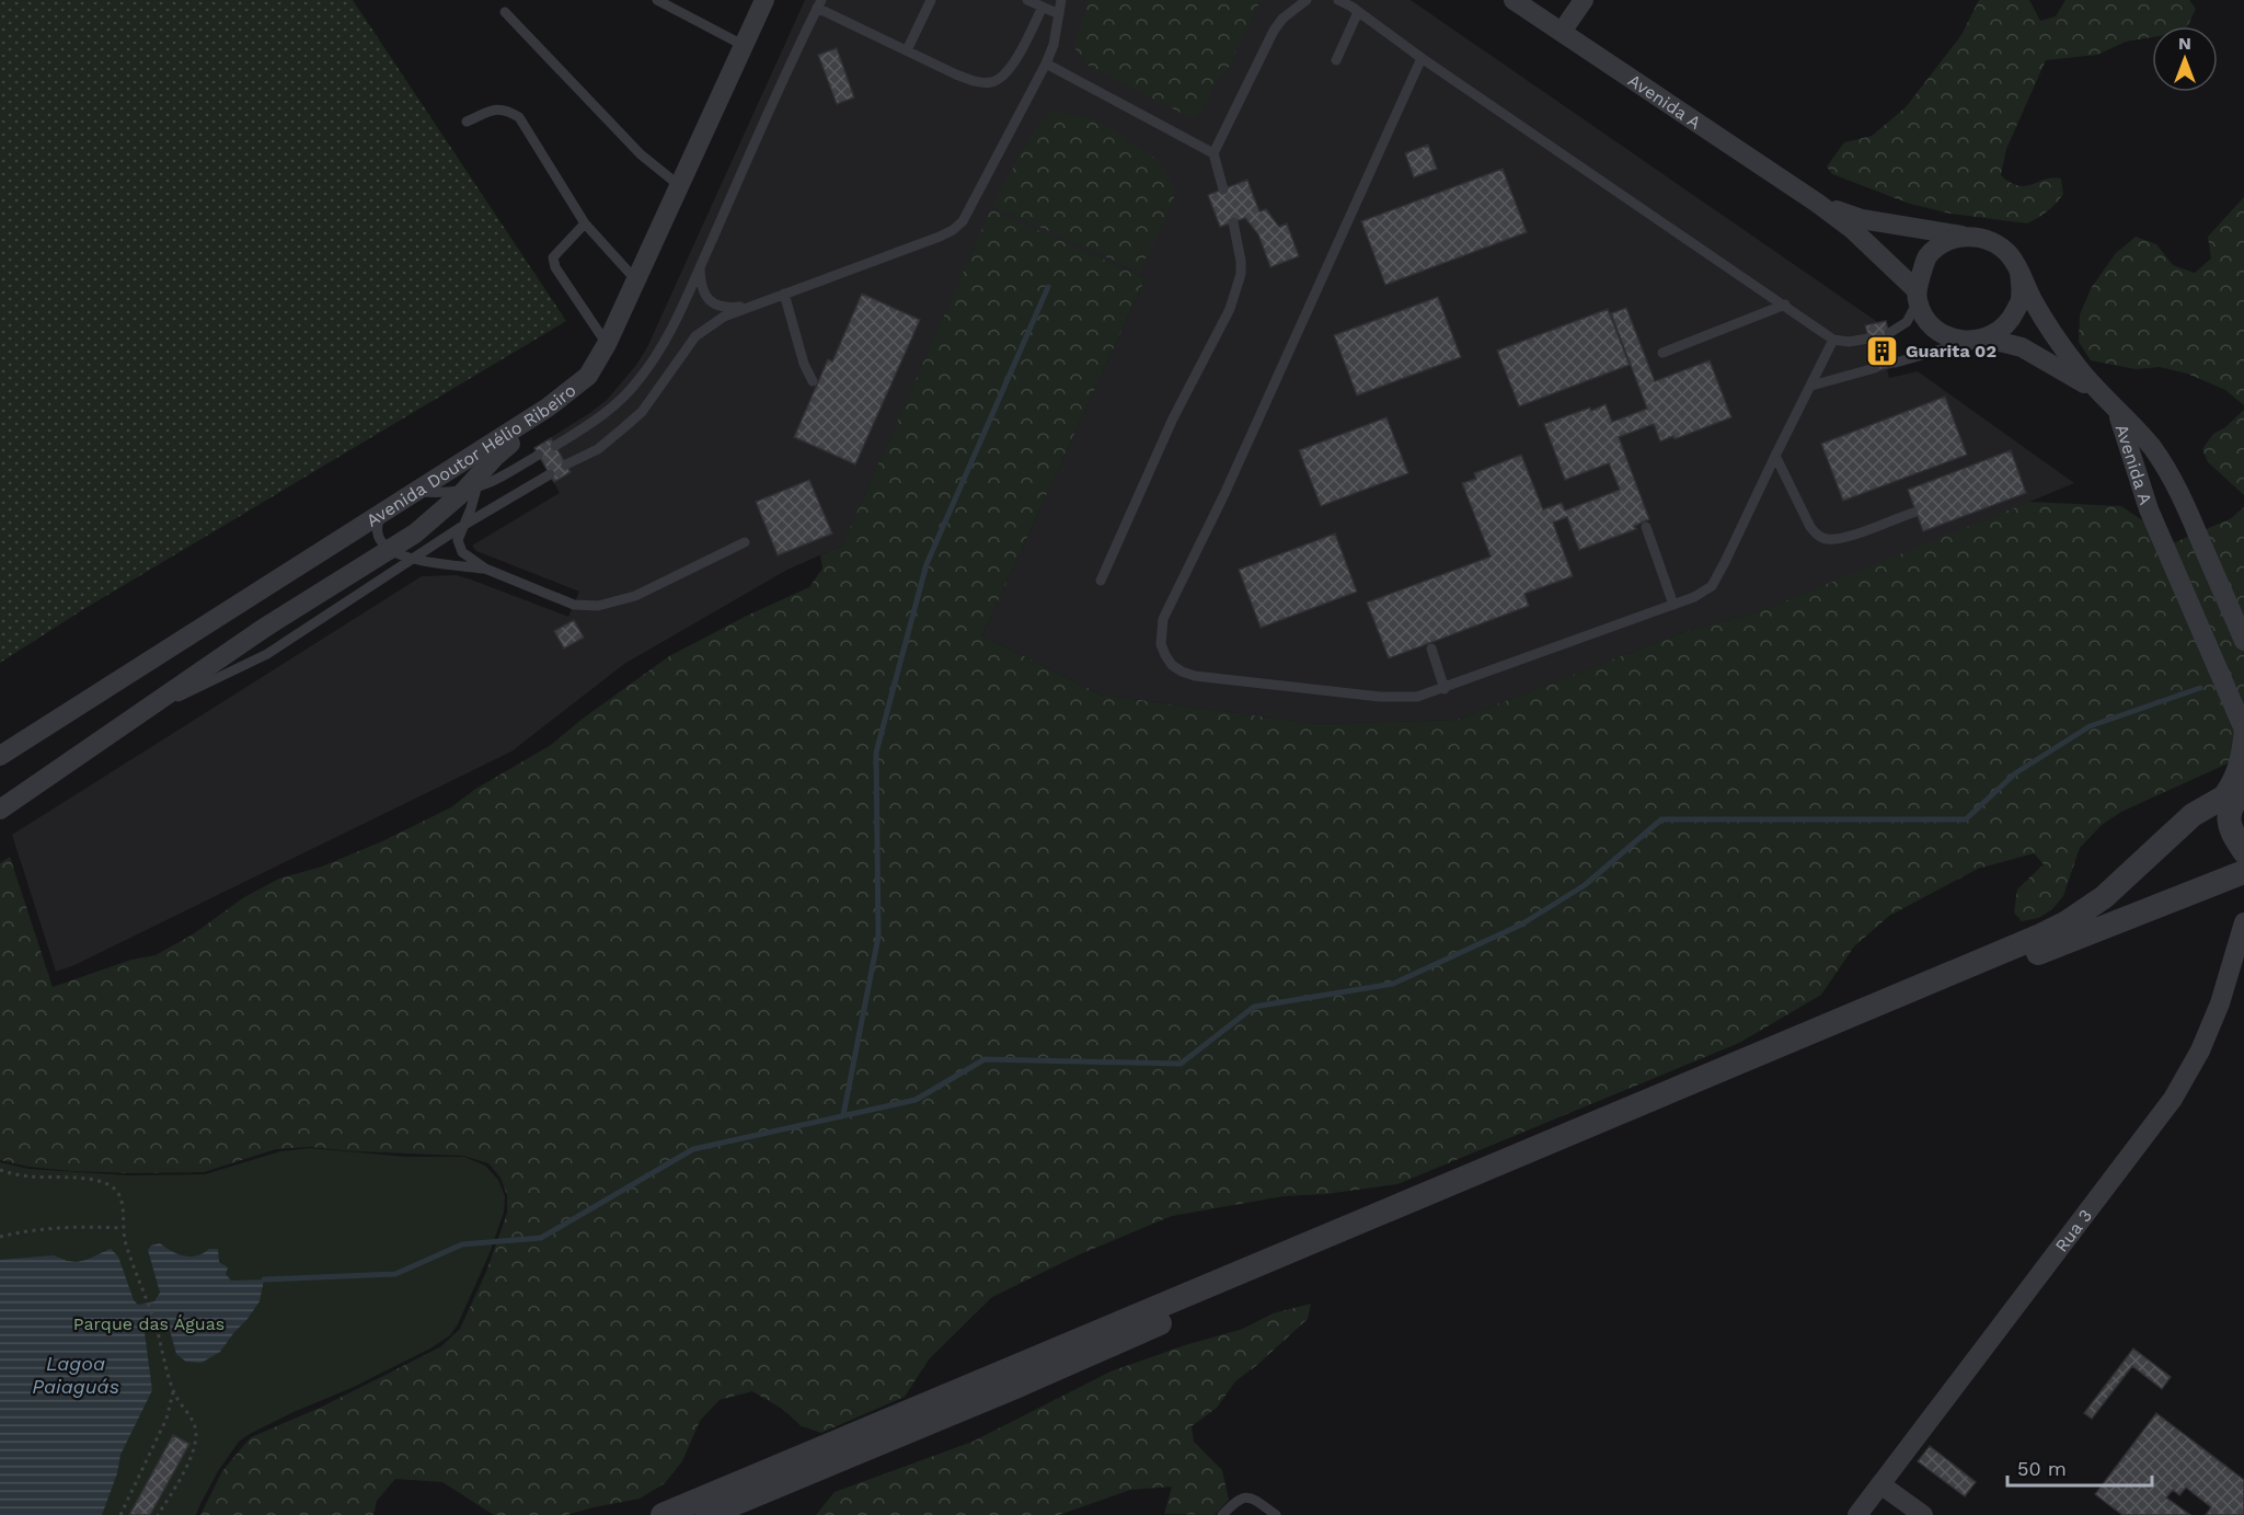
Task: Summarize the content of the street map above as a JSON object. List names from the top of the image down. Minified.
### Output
{"streets":{"street":["Avenida A","Avenida Doutor Hélio Ribeiro","Rua 3"]},"water":["Lagoa Paiaguás"],"parks":["Parque das Águas"],"places":{"building":["Guarita 02"]},"scale_bar":"50 m","north":"top"}
